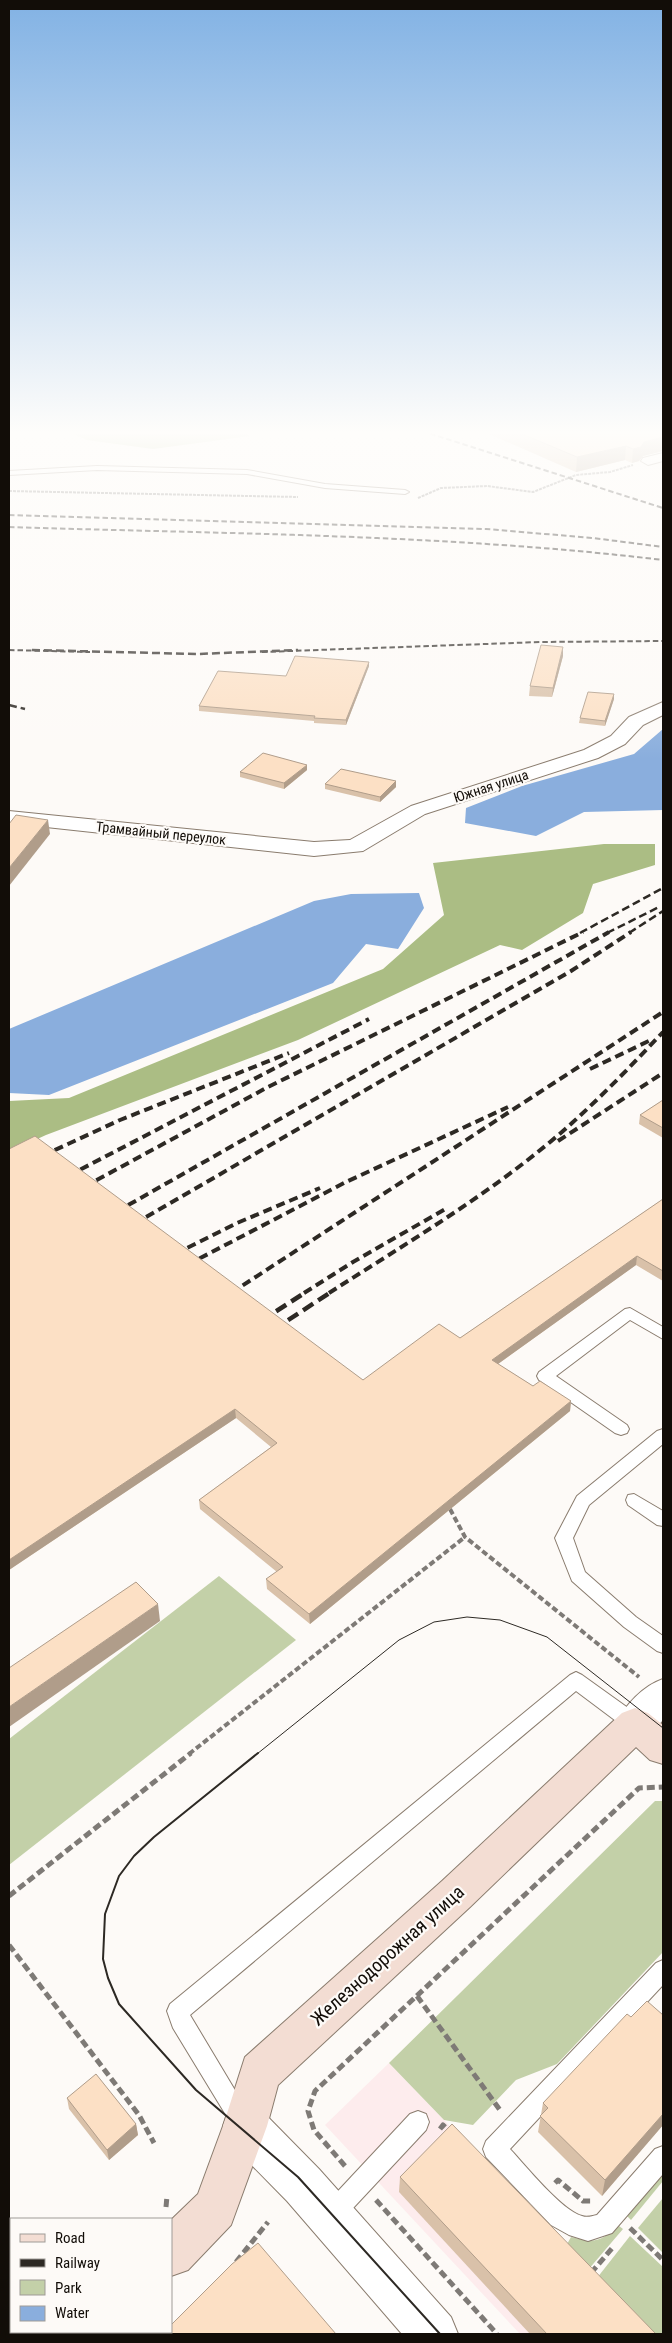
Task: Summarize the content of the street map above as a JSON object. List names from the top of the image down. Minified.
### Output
{"streets":{"main road":["Железнодорожная улица"],"street":["Южная улица","Трамвайный переулок"]},"crossings":[["Южная улица","Трамвайный переулок"]],"legend":["Road","Railway","Park","Water"]}
